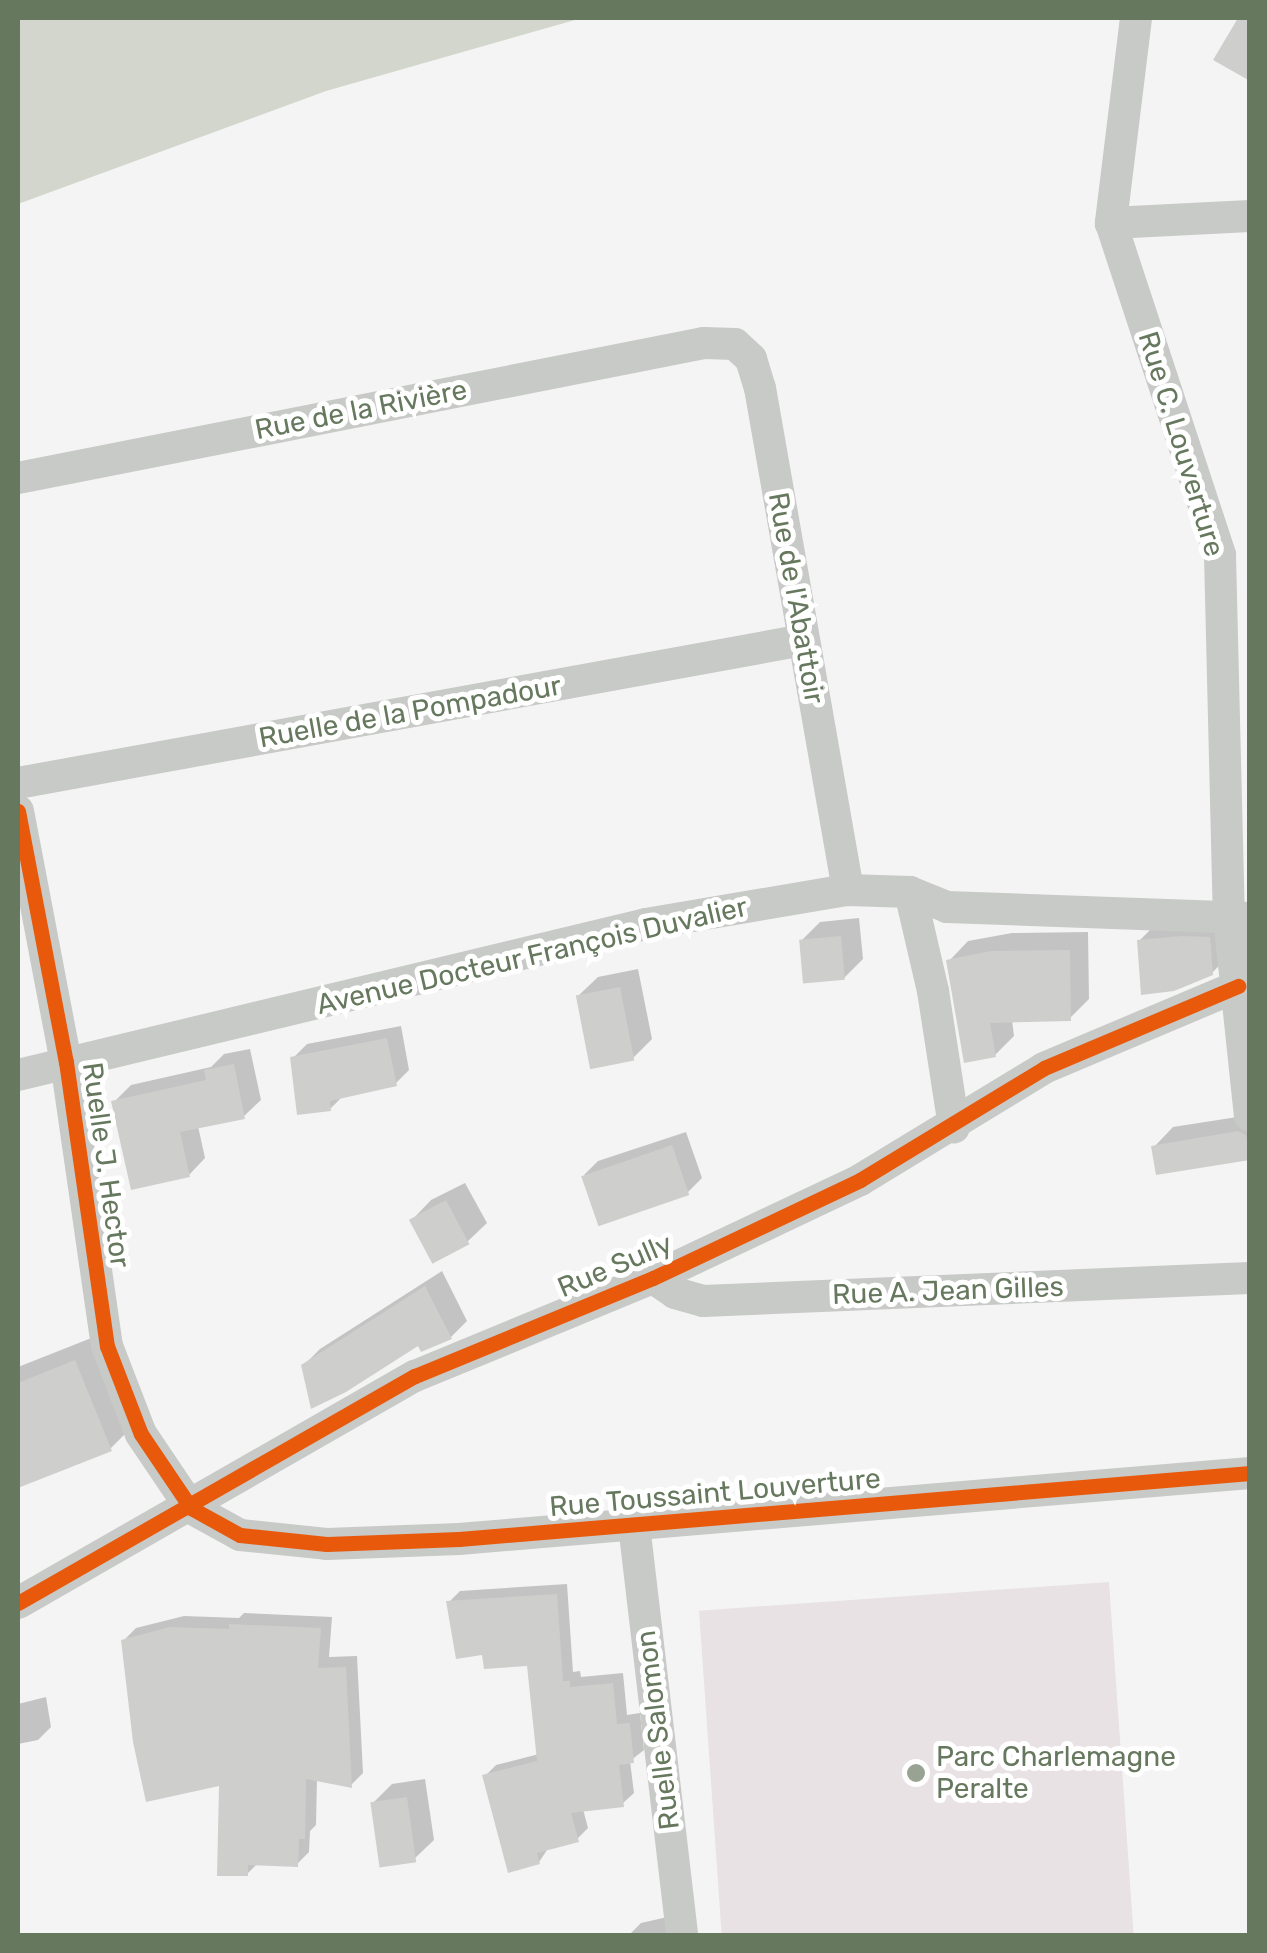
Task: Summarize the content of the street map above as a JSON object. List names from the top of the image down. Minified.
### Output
{"streets":{"street":["Rue de la Rivière","Rue C. Louverture","Rue de l'Abattoir","Ruelle de la Pompadour","Avenue Docteur François Duvalier","Ruelle J. Hector","Rue Sully","Rue A. Jean Gilles","Rue Toussaint Louverture","Ruelle Salomon"]},"crossings":[["Rue de la Rivière","Rue de l'Abattoir"],["Rue C. Louverture","Avenue Docteur François Duvalier"],["Rue C. Louverture","Rue Sully"],["Rue de l'Abattoir","Ruelle de la Pompadour"],["Rue de l'Abattoir","Avenue Docteur François Duvalier"],["Avenue Docteur François Duvalier","Ruelle J. Hector"],["Ruelle J. Hector","Rue Sully"],["Ruelle J. Hector","Rue Toussaint Louverture"],["Rue Sully","Rue A. Jean Gilles"],["Rue Sully","Rue Toussaint Louverture"],["Rue Toussaint Louverture","Ruelle Salomon"]],"places":["Parc Charlemagne Peralte"]}
